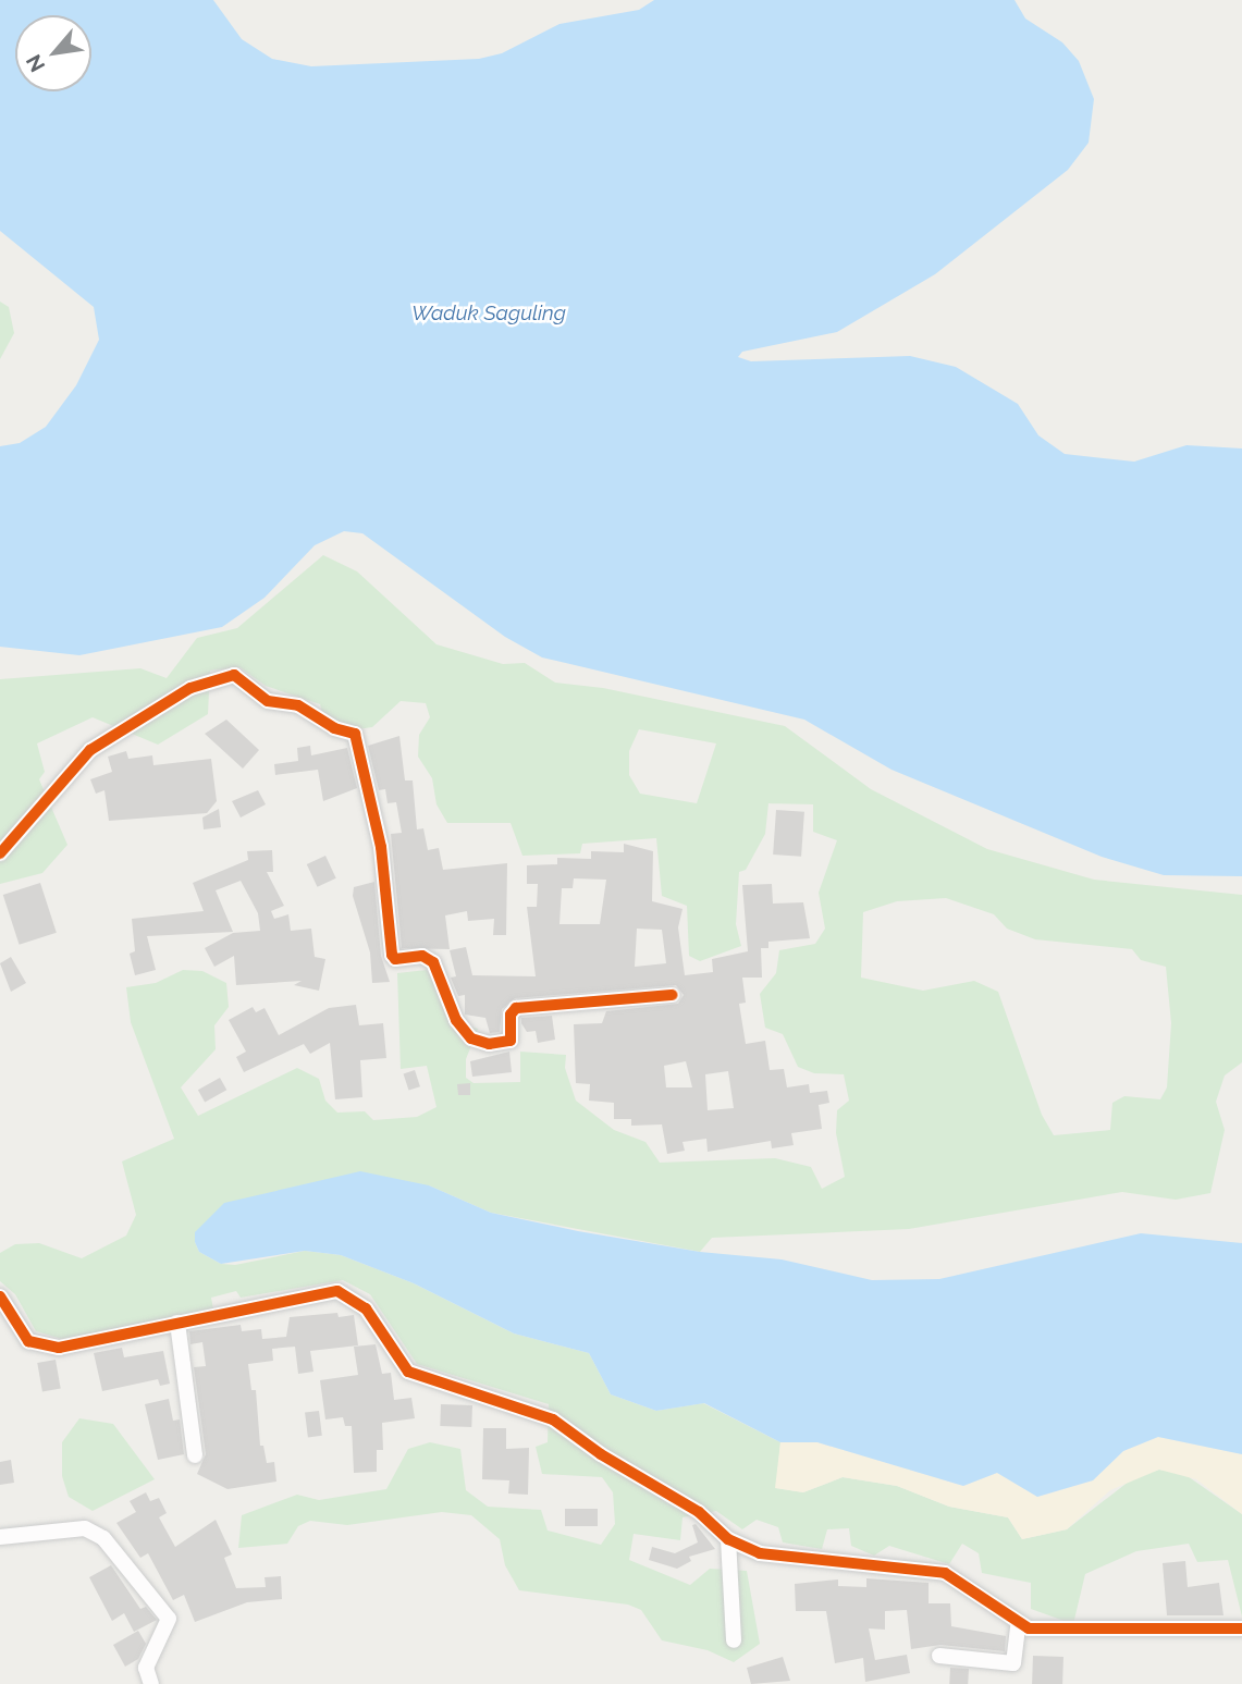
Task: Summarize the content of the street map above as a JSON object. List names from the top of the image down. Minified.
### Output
{"water":["Waduk Saguling"],"north":"bottom left"}
